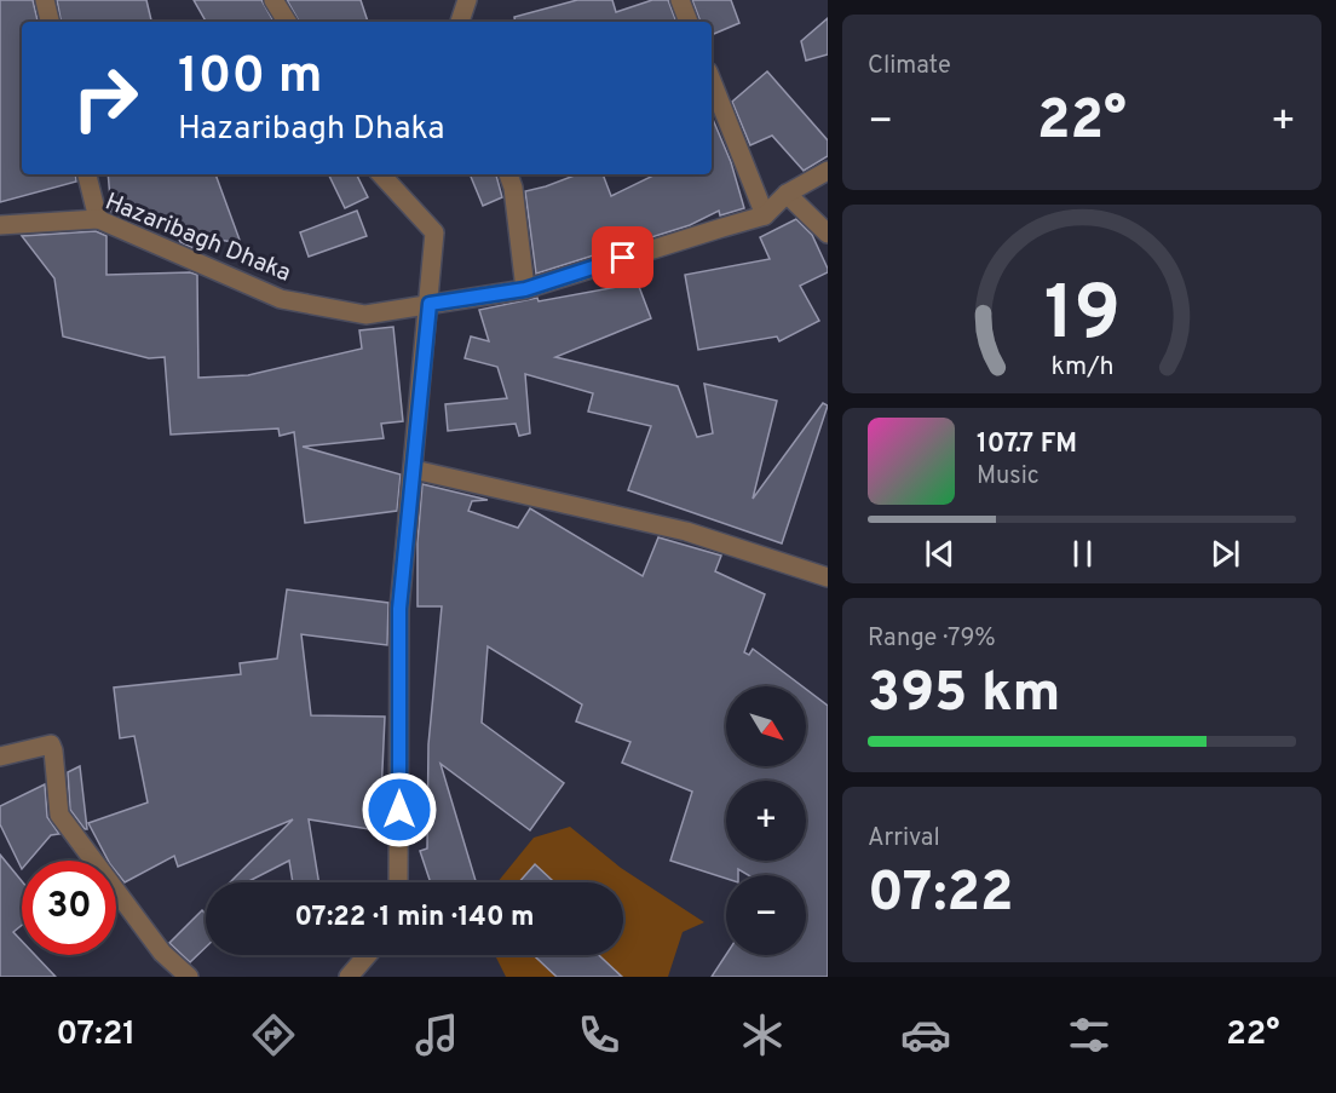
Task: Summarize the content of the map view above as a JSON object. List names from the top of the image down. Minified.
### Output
{"streets":{"street":["Hazaribagh Dhaka"]},"north":"bottom right","page":{"tile":["Climate",["Range · 79%","395 km"],["Arrival","07:22"]],"turn":["100 m","Hazaribagh Dhaka"],"heat":["−","22°","+"],"song":["107.7 FM","Music"],"map_buttons":["+","−"],"limit":"30","trip":"07:22 · 1 min · 140 m","tabs":["07:21","22°"],"gauge":["19","km/h"]}}
